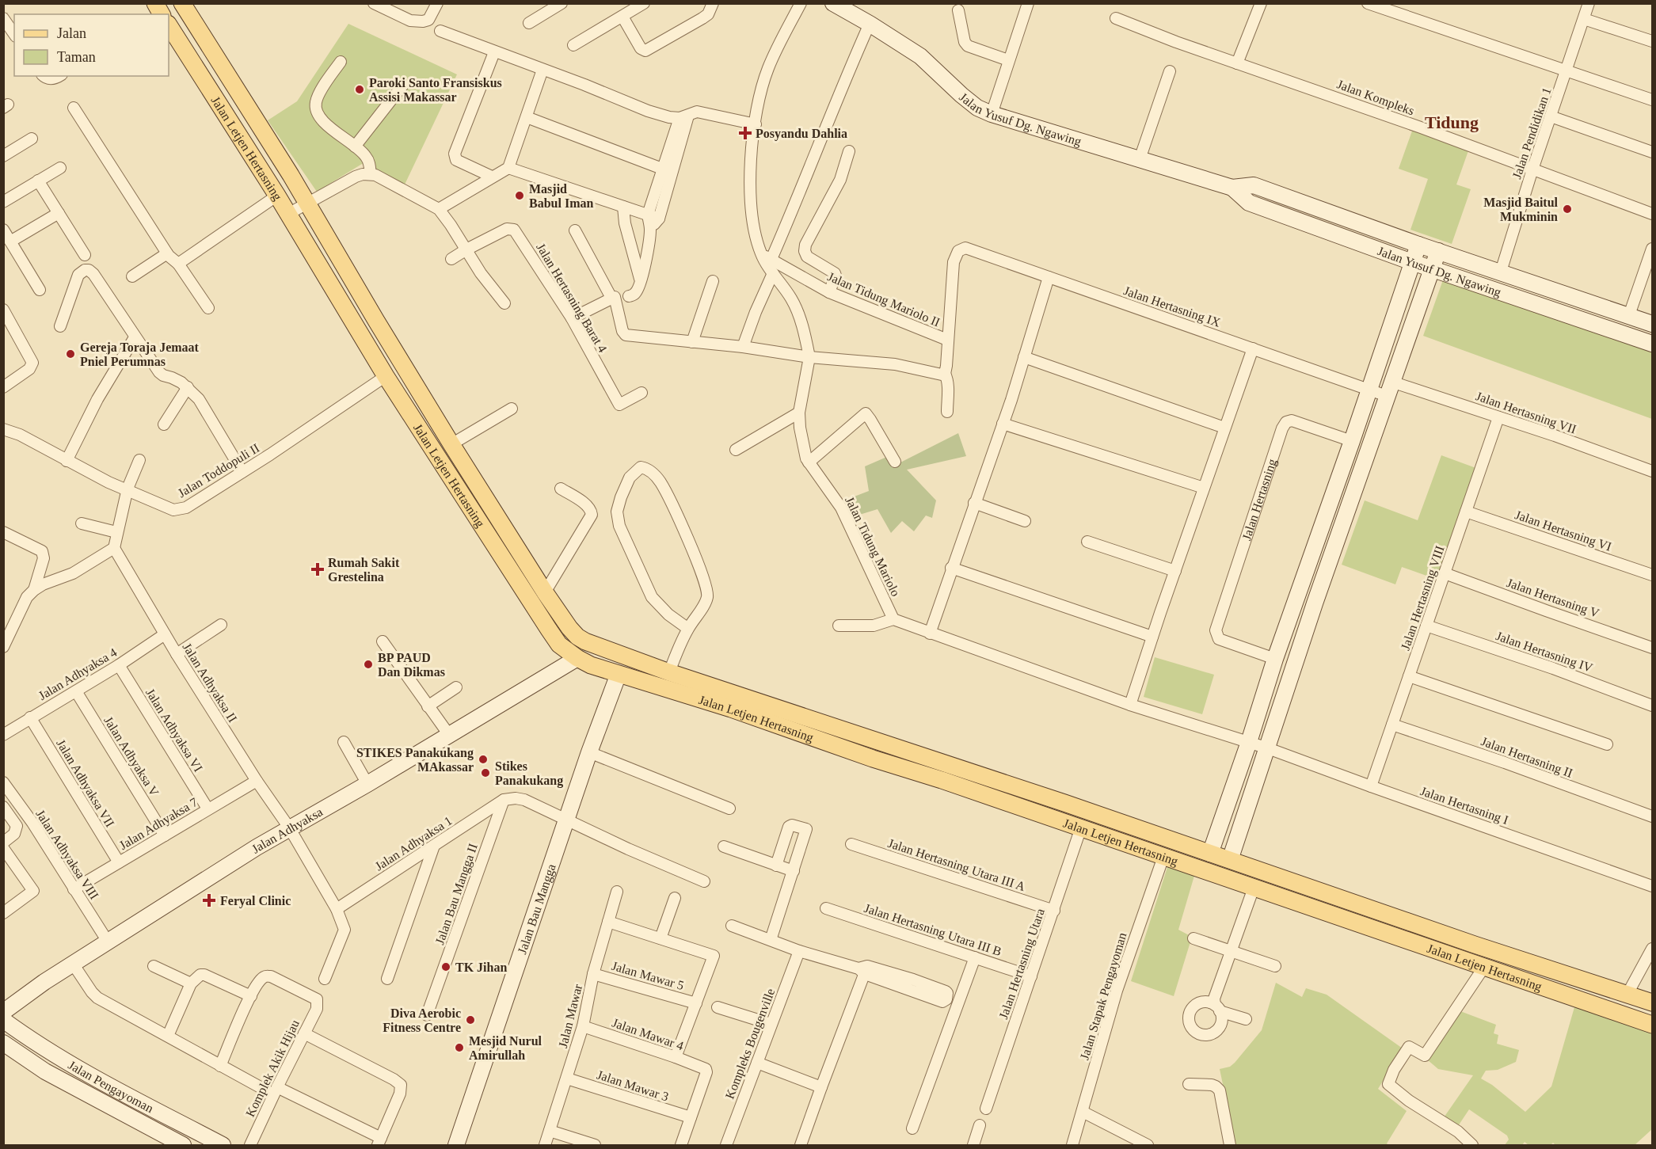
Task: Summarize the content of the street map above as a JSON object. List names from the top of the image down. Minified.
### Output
{"streets":{"main road":["Jalan Letjen Hertasning"],"street":["Jalan Kompleks","Jalan Yusuf Dg. Ngawing","Jalan Pendidikan 1","Jalan Hertasning Barat 4","Jalan Tidung Mariolo II","Jalan Hertasning IX","Jalan Hertasning VII","Jalan Toddopuli II","Jalan Hertasning","Jalan Hertasning VI","Jalan Tidung Mariolo","Jalan Hertasning VIII","Jalan Hertasning V","Jalan Hertasning IV","Jalan Adhyaksa 4","Jalan Adhyaksa II","Jalan Adhyaksa VI","Jalan Adhyaksa V","Jalan Hertasning II","Jalan Adhyaksa VII","Jalan Hertasning I","Jalan Adhyaksa 7","Jalan Adhyaksa","Jalan Adhyaksa 1","Jalan Adhyaksa VIII","Jalan Hertasning Utara III A","Jalan Bau Mangga II","Jalan Bau Mangga","Jalan Hertasning Utara III B","Jalan Hertasning Utara","Jalan Mawar 5","Jalan Stapak Pengayoman","Jalan Mawar","Jalan Mawar 4","Kompleks Bougenville","Komplek Akik Hijau","Jalan Pengayoman","Jalan Mawar 3"]},"crossings":[["Jalan Kompleks","Jalan Pendidikan 1"],["Jalan Yusuf Dg. Ngawing","Jalan Pendidikan 1"],["Jalan Letjen Hertasning","Jalan Toddopuli II"],["Jalan Letjen Hertasning","Jalan Adhyaksa"],["Jalan Letjen Hertasning","Jalan Bau Mangga"],["Jalan Letjen Hertasning","Jalan Hertasning Utara"],["Jalan Letjen Hertasning","Jalan Stapak Pengayoman"],["Jalan Tidung Mariolo II","Jalan Hertasning IX"],["Jalan Tidung Mariolo II","Jalan Tidung Mariolo"],["Jalan Hertasning IX","Jalan Hertasning VII"],["Jalan Hertasning VII","Jalan Hertasning VIII"],["Jalan Hertasning VI","Jalan Hertasning VIII"],["Jalan Tidung Mariolo","Jalan Hertasning I"],["Jalan Hertasning VIII","Jalan Hertasning V"],["Jalan Hertasning VIII","Jalan Hertasning IV"],["Jalan Hertasning VIII","Jalan Hertasning II"],["Jalan Hertasning VIII","Jalan Hertasning I"],["Jalan Adhyaksa 4","Jalan Adhyaksa II"],["Jalan Adhyaksa 4","Jalan Adhyaksa VI"],["Jalan Adhyaksa 4","Jalan Adhyaksa V"],["Jalan Adhyaksa 4","Jalan Adhyaksa VII"],["Jalan Adhyaksa II","Jalan Adhyaksa 7"],["Jalan Adhyaksa II","Jalan Adhyaksa"],["Jalan Adhyaksa II","Jalan Adhyaksa 1"],["Jalan Adhyaksa VI","Jalan Adhyaksa 7"],["Jalan Adhyaksa V","Jalan Adhyaksa 7"],["Jalan Adhyaksa VII","Jalan Adhyaksa 7"],["Jalan Adhyaksa 7","Jalan Adhyaksa VIII"],["Jalan Adhyaksa","Jalan Adhyaksa VIII"],["Jalan Adhyaksa 1","Jalan Bau Mangga II"],["Jalan Hertasning Utara III A","Jalan Hertasning Utara"],["Jalan Hertasning Utara III B","Jalan Hertasning Utara"],["Jalan Mawar 5","Jalan Mawar"],["Jalan Mawar","Jalan Mawar 4"],["Jalan Mawar","Jalan Mawar 3"],["Jalan Mawar 4","Jalan Mawar 3"]],"districts":["Tidung"],"places":{"other":["Paroki Santo Fransiskus Assisi Makassar","Masjid Babul Iman","Masjid Baitul Mukminin","Gereja Toraja Jemaat Pniel Perumnas","BP PAUD Dan Dikmas","STIKES Panakukang MAkassar","Stikes Panakukang","TK Jihan","Diva Aerobic Fitness Centre","Mesjid Nurul Amirullah"],"health":["Posyandu Dahlia","Rumah Sakit Grestelina","Feryal Clinic"]},"legend":["Jalan","Taman"]}
